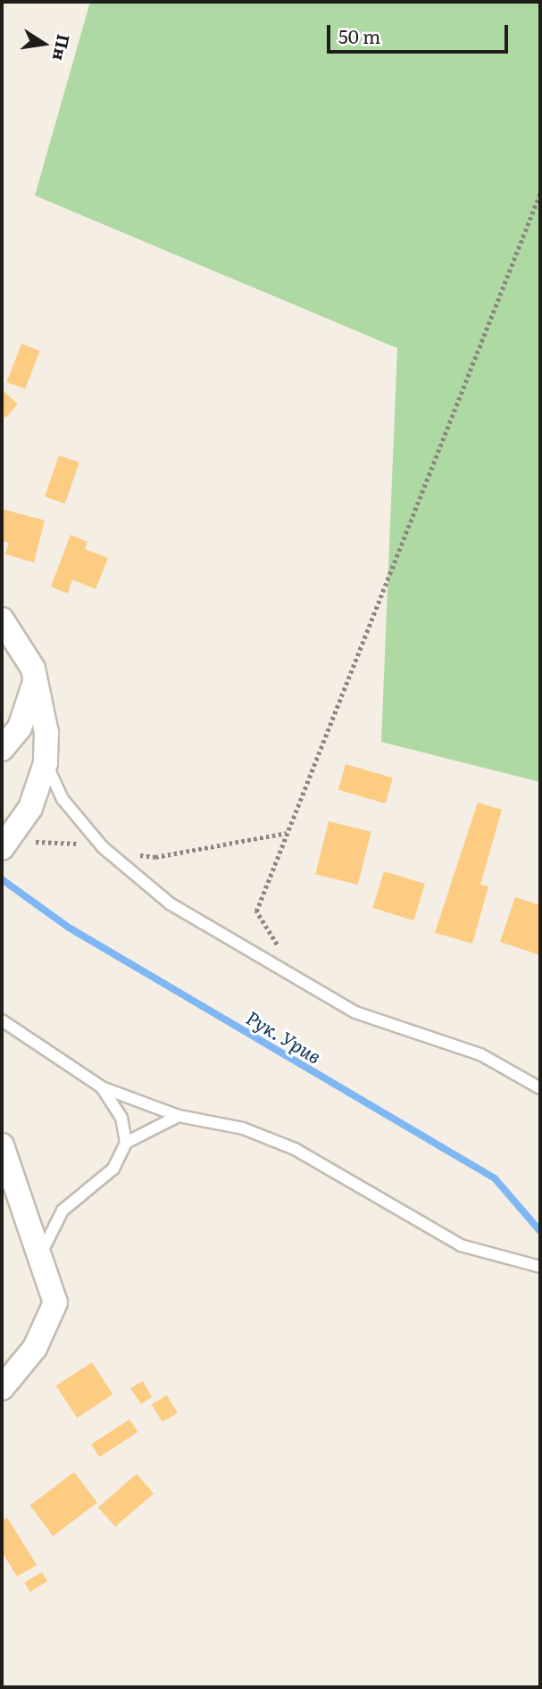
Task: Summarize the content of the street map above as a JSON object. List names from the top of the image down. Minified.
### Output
{"water":["Рук. Урив"],"scale_bar":"50 m","north":"right"}
